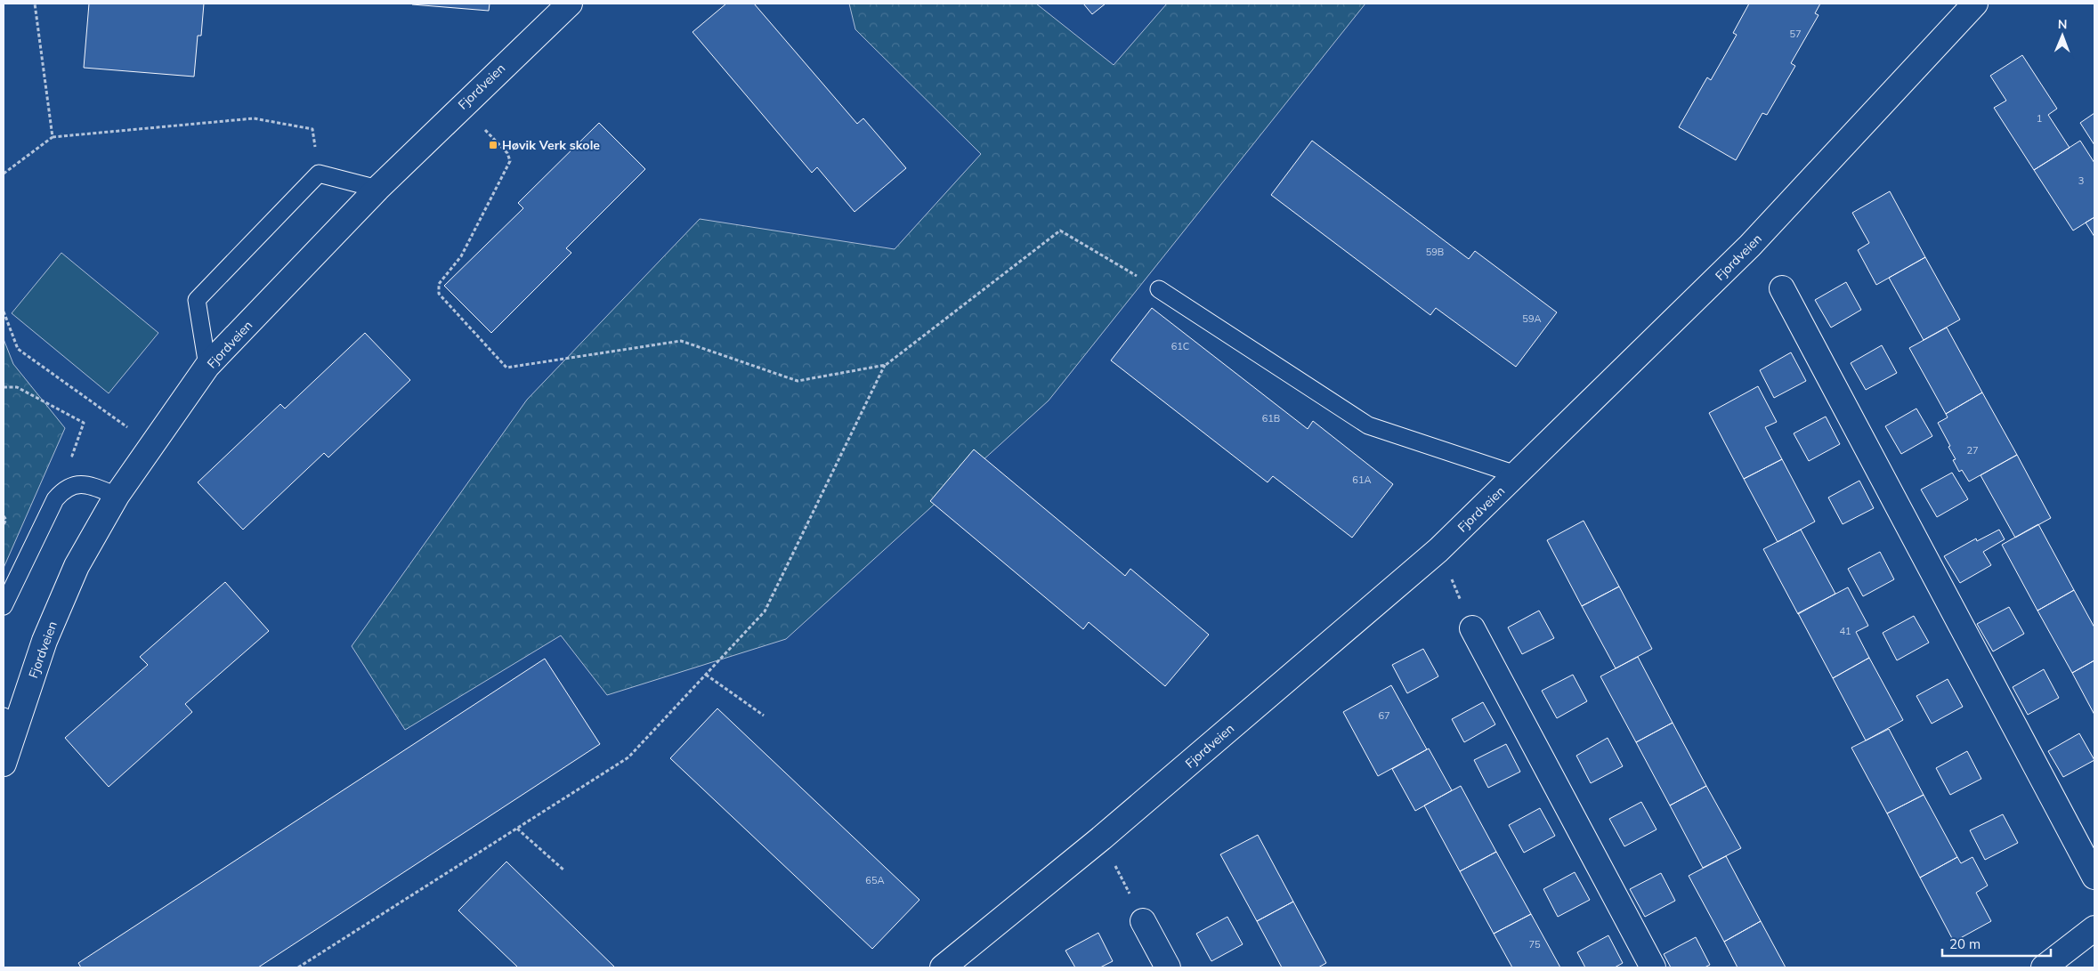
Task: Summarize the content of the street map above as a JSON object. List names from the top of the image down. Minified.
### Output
{"streets":{"street":["Fjordveien"]},"places":{"transit":["Høvik Verk skole"]},"house_numbers":["57","1","3","59B","59A","61C","61B","27","61A","41","67","65A","75"],"scale_bar":"20 m","north":"top"}
